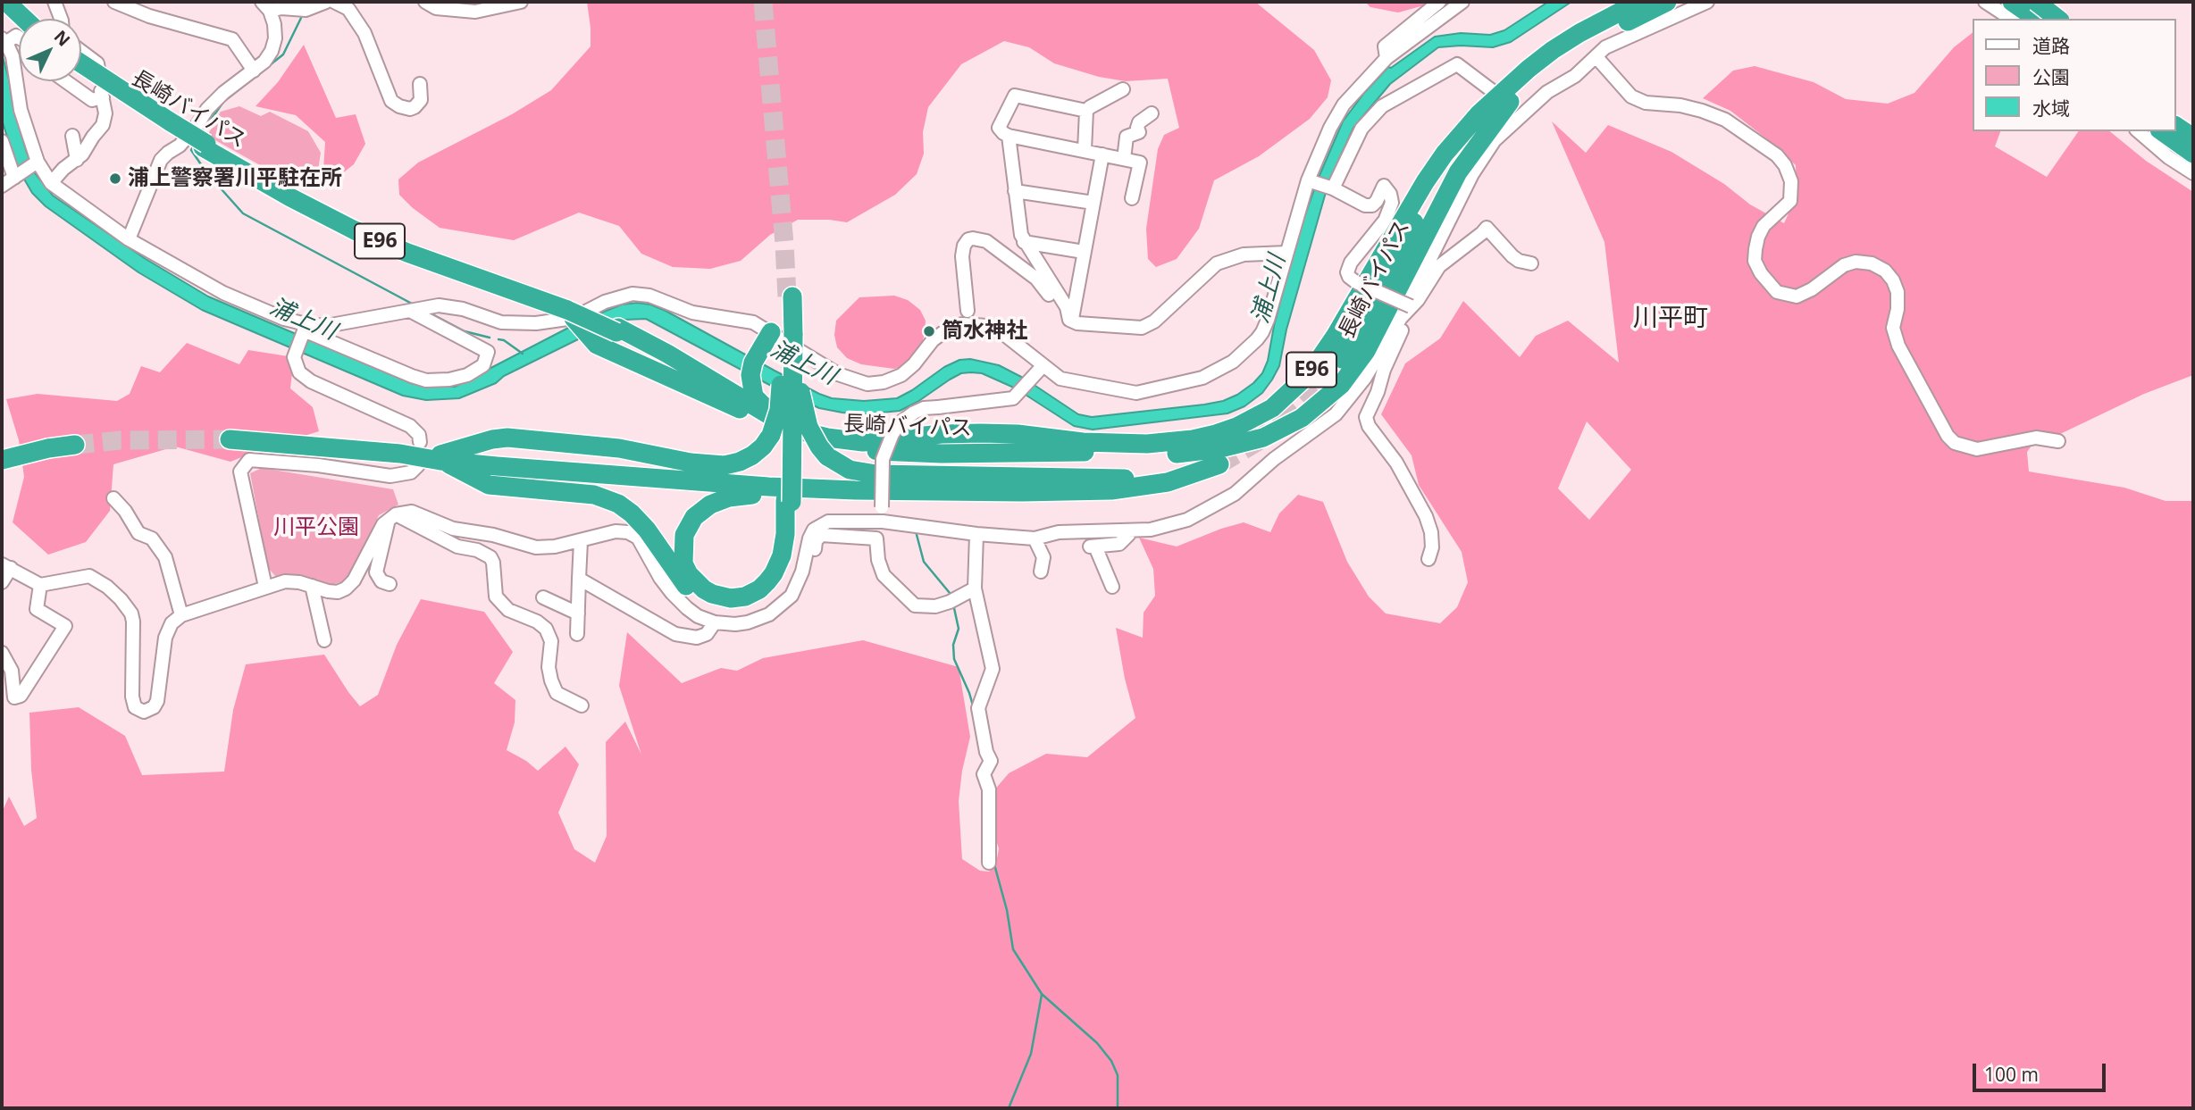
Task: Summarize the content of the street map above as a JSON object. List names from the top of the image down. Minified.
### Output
{"streets":{"highway":["長崎バイパス","E96"]},"districts":["川平町"],"water":["浦上川"],"parks":["川平公園"],"places":["浦上警察署川平駐在所","筒水神社"],"legend":["道路","公園","水域"],"scale_bar":"100 m","north":"top right"}
